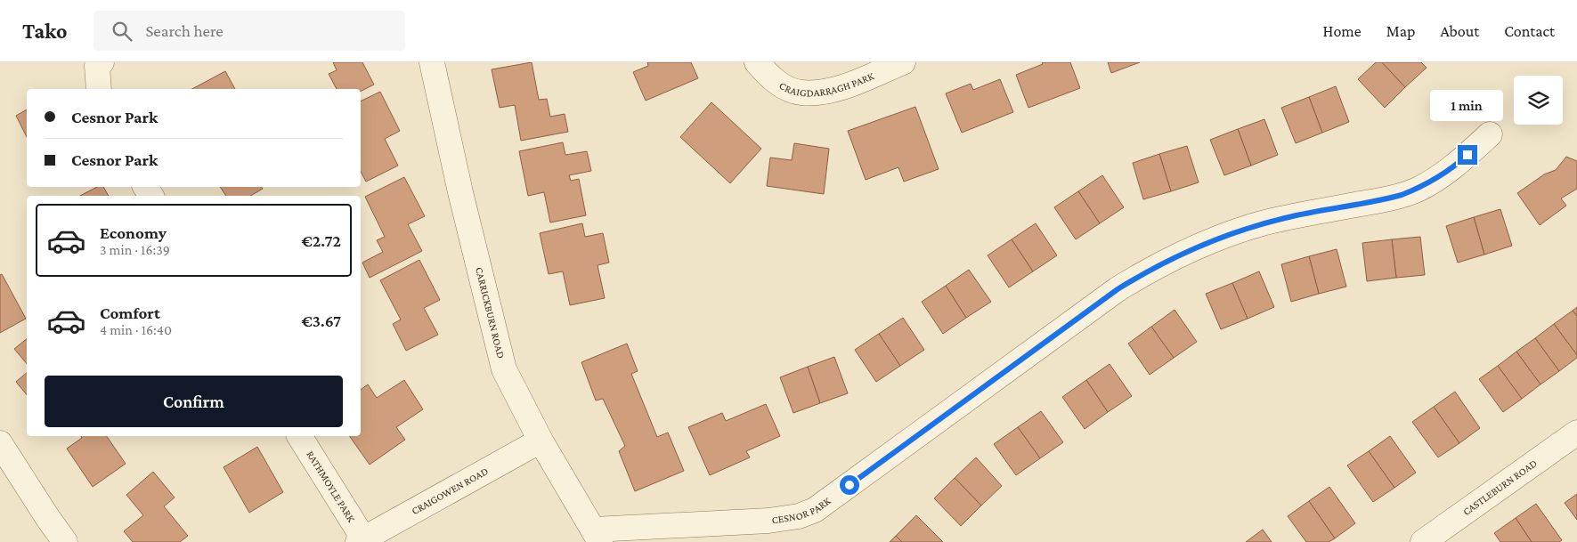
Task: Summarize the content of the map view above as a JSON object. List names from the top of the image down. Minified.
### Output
{"streets":{"street":["CRAIGDARRAGH PARK","CARRICKBURN ROAD","RATHMOYLE PARK","CASTLEBURN ROAD","CRAIGOWEN ROAD","CESNOR PARK"]},"crossings":[["CARRICKBURN ROAD","CRAIGOWEN ROAD"],["CARRICKBURN ROAD","CESNOR PARK"],["RATHMOYLE PARK","CRAIGOWEN ROAD"]],"page":{"header":"Tako","search":"Search here","nav":["Home","Map","About","Contact"],"banner":["Cesnor Park","Cesnor Park"],"bubble":"1 min","list":[{"name":"Economy","note":"3 min · 16:39","value":"€2.72"},{"name":"Comfort","note":"4 min · 16:40","value":"€3.67"}],"buttons":"Confirm"}}
